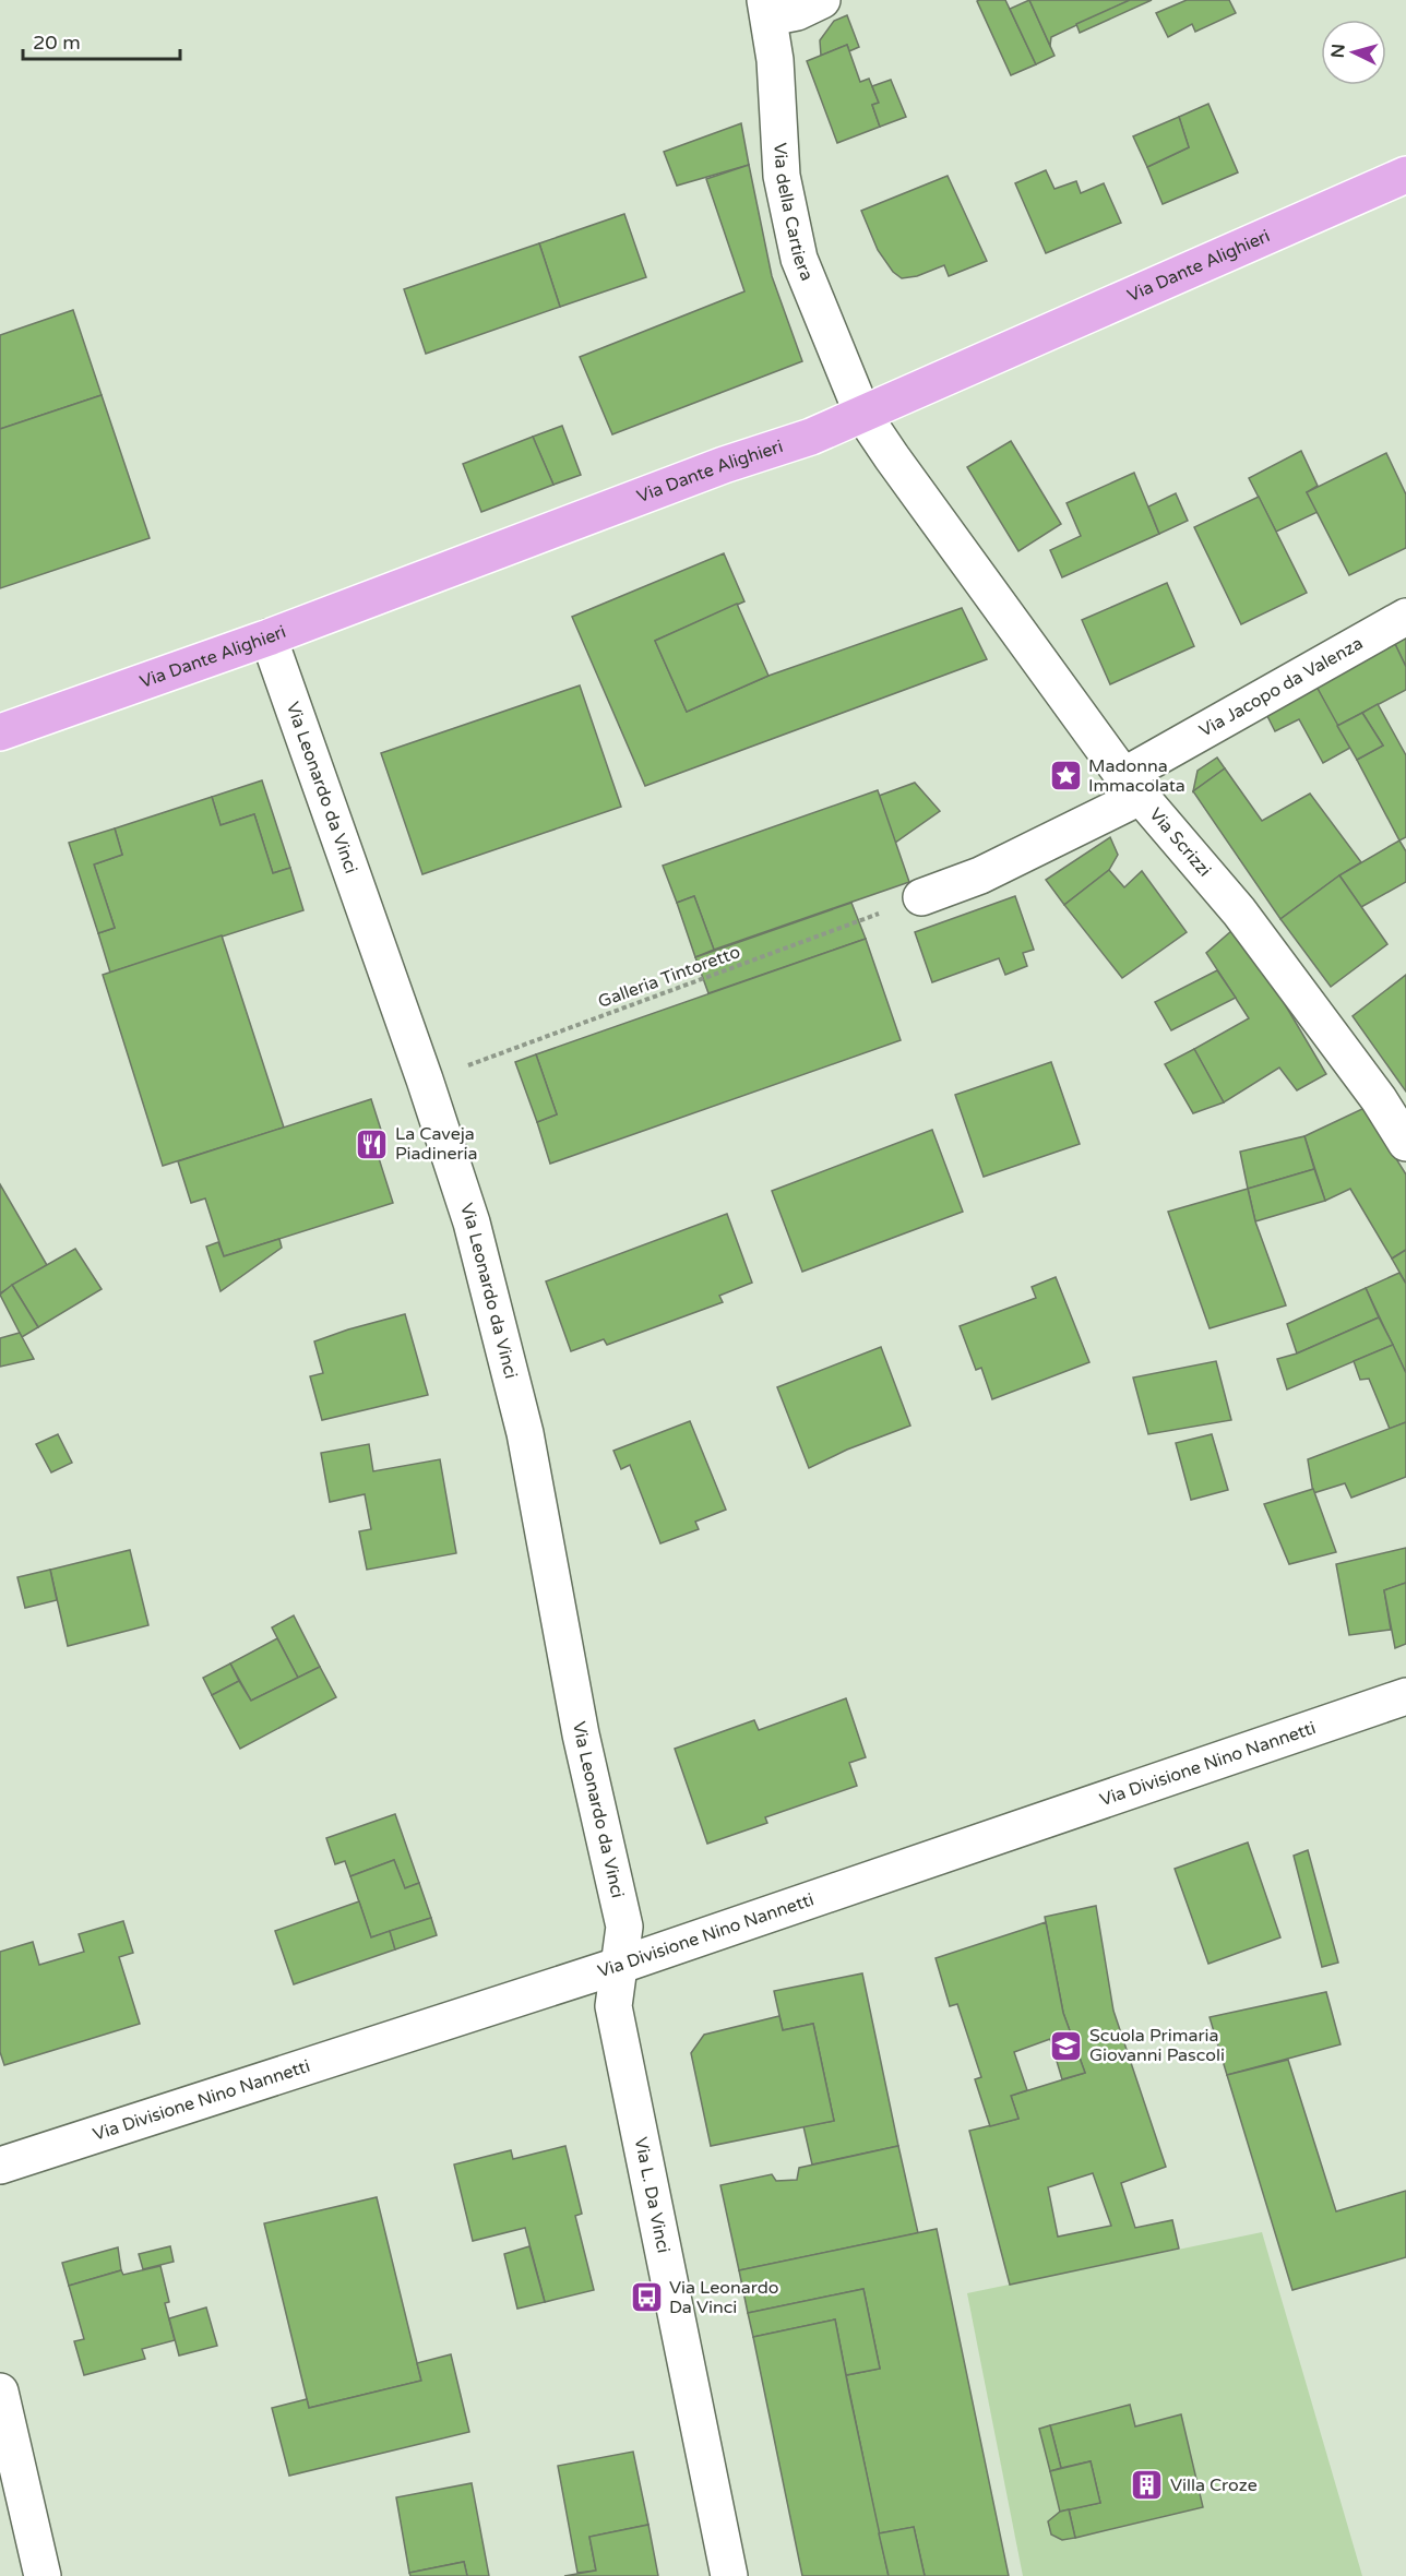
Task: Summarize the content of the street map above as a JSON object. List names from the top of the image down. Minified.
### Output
{"streets":{"main road":["Via Dante Alighieri"],"street":["Via della Cartiera","Via Jacopo da Valenza","Via Leonardo da Vinci","Via Scrizzi","Via Divisione Nino Nannetti","Via L. Da Vinci"],"path":["Galleria Tintoretto"]},"crossings":[["Via della Cartiera","Via Dante Alighieri"],["Via della Cartiera","Via Scrizzi"],["Via Dante Alighieri","Via Leonardo da Vinci"],["Via Dante Alighieri","Via Scrizzi"],["Via Jacopo da Valenza","Via Scrizzi"],["Via Jacopo da Valenza","Galleria Tintoretto"],["Via Leonardo da Vinci","Galleria Tintoretto"],["Via Leonardo da Vinci","Via Divisione Nino Nannetti"],["Via Leonardo da Vinci","Via L. Da Vinci"],["Via Divisione Nino Nannetti","Via L. Da Vinci"]],"places":{"place":["Madonna Immacolata"],"restaurant":["La Caveja Piadineria"],"school or university":["Scuola Primaria Giovanni Pascoli"],"bus stop":["Via Leonardo Da Vinci"],"building":["Villa Croze"]},"scale_bar":"20 m","north":"left"}
